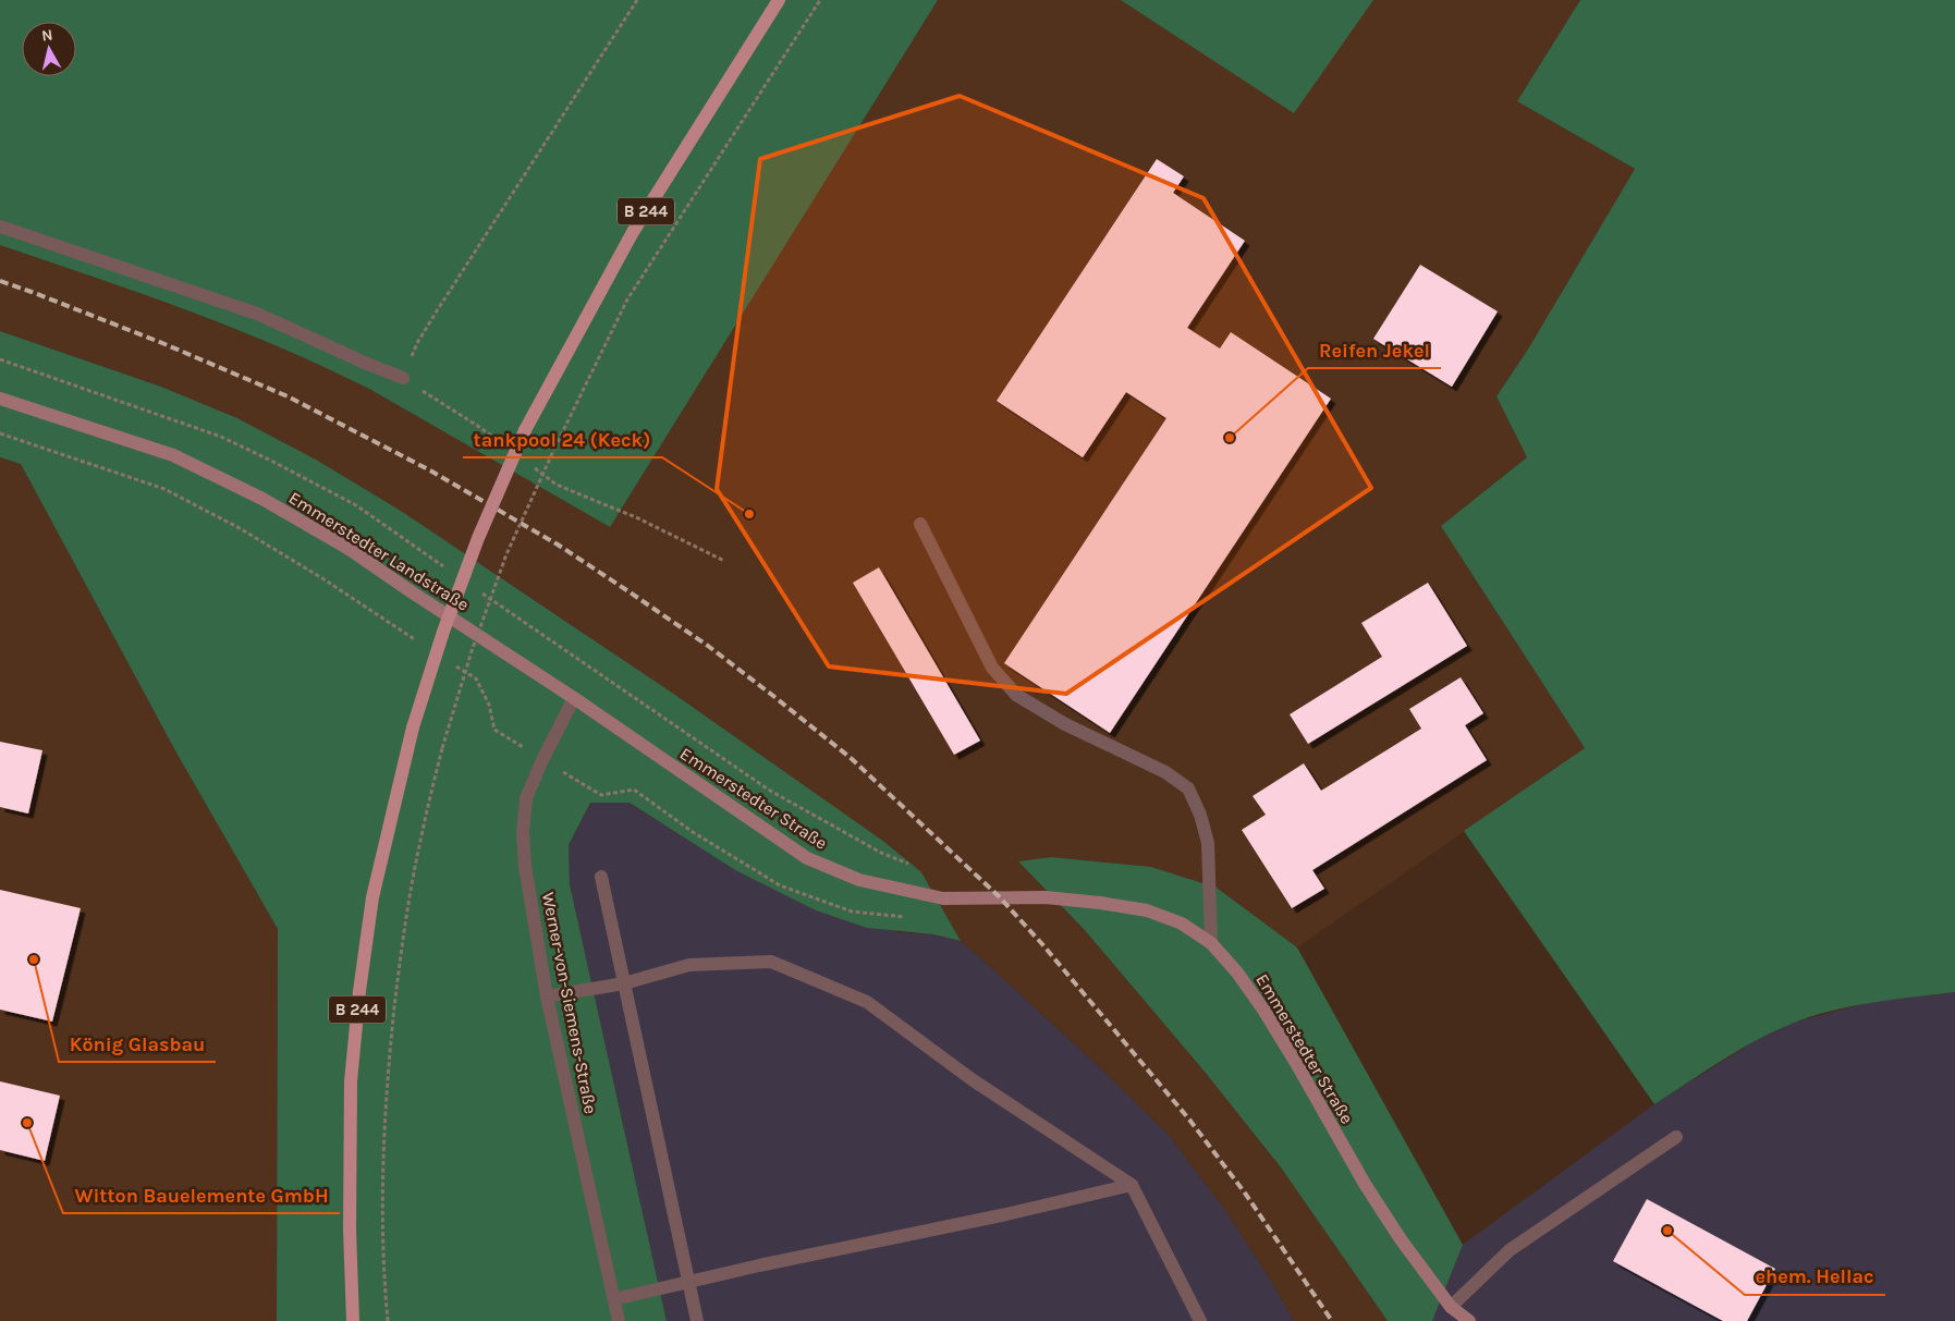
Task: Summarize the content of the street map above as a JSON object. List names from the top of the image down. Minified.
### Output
{"streets":{"main road":["B 244","Emmerstedter Landstraße","Emmerstedter Straße"],"street":["Werner-von-Siemens-Straße"]},"crossings":[["Emmerstedter Landstraße","Emmerstedter Straße"],["Emmerstedter Landstraße","Werner-von-Siemens-Straße"],["Emmerstedter Straße","Werner-von-Siemens-Straße"]],"places":["Reifen Jekel","tankpool 24 (Keck)","König Glasbau","Witton Bauelemente GmbH","ehem. Hellac"],"north":"top"}
